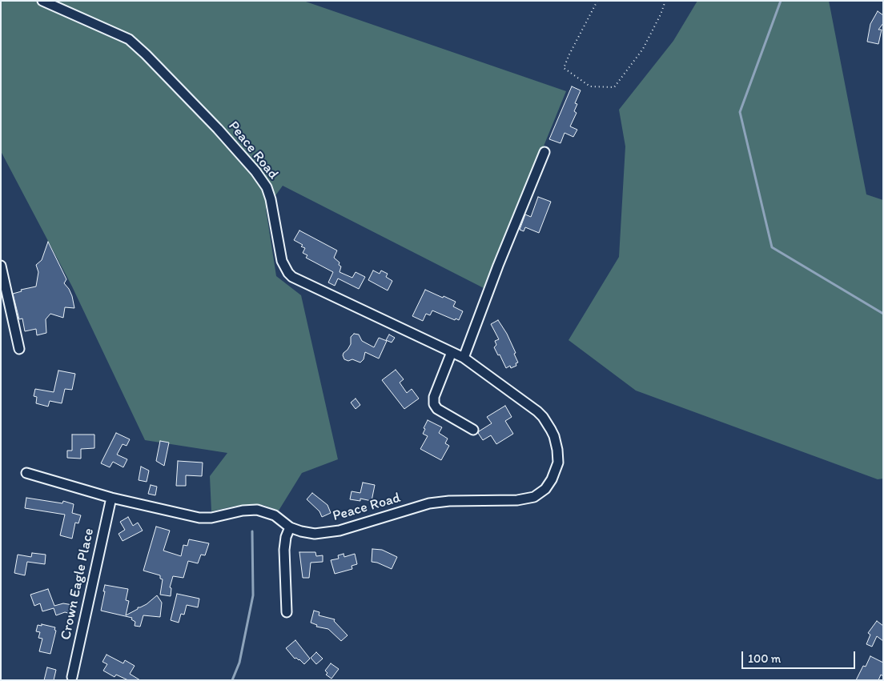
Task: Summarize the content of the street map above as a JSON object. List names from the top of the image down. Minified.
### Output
{"streets":{"street":["Peace Road","Crown Eagle Place"]},"crossings":[["Peace Road","Crown Eagle Place"]],"scale_bar":"100 m"}
